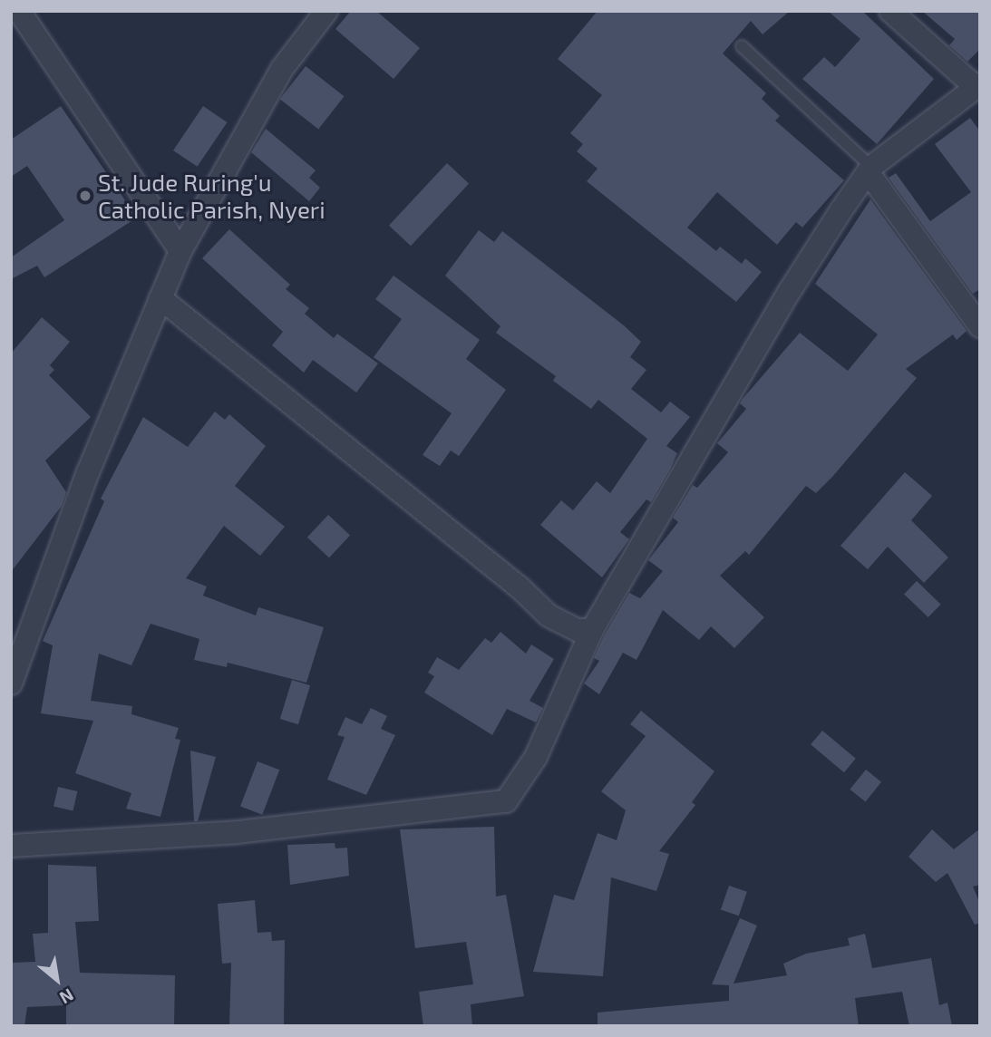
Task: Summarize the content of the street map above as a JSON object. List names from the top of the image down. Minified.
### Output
{"places":["St. Jude Ruring'u Catholic Parish, Nyeri"],"north":"bottom right"}
